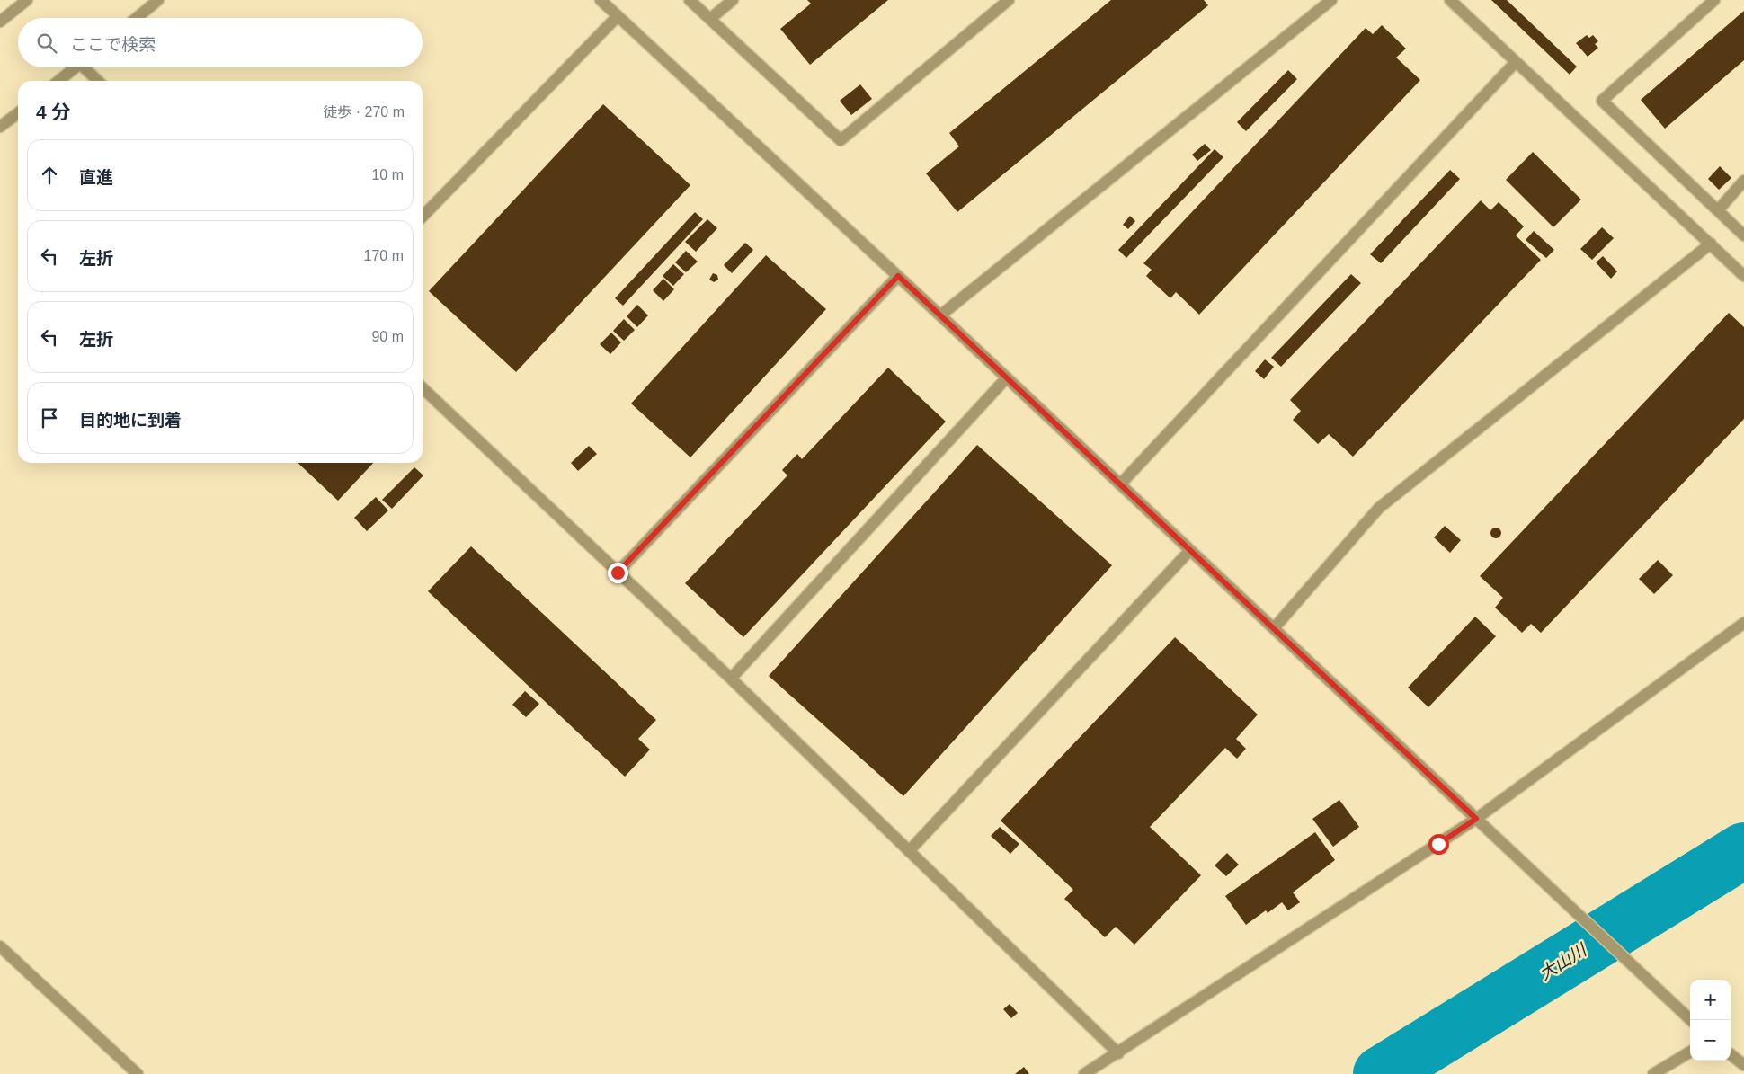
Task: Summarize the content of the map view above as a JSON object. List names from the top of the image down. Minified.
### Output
{"water":["大山川"],"page":{"search":"ここで検索","heading":["4 分","徒歩 · 270 m"],"list":[["直進","10 m"],["左折","170 m"],["左折","90 m"],"目的地に到着"],"map_buttons":["+","−"]}}
